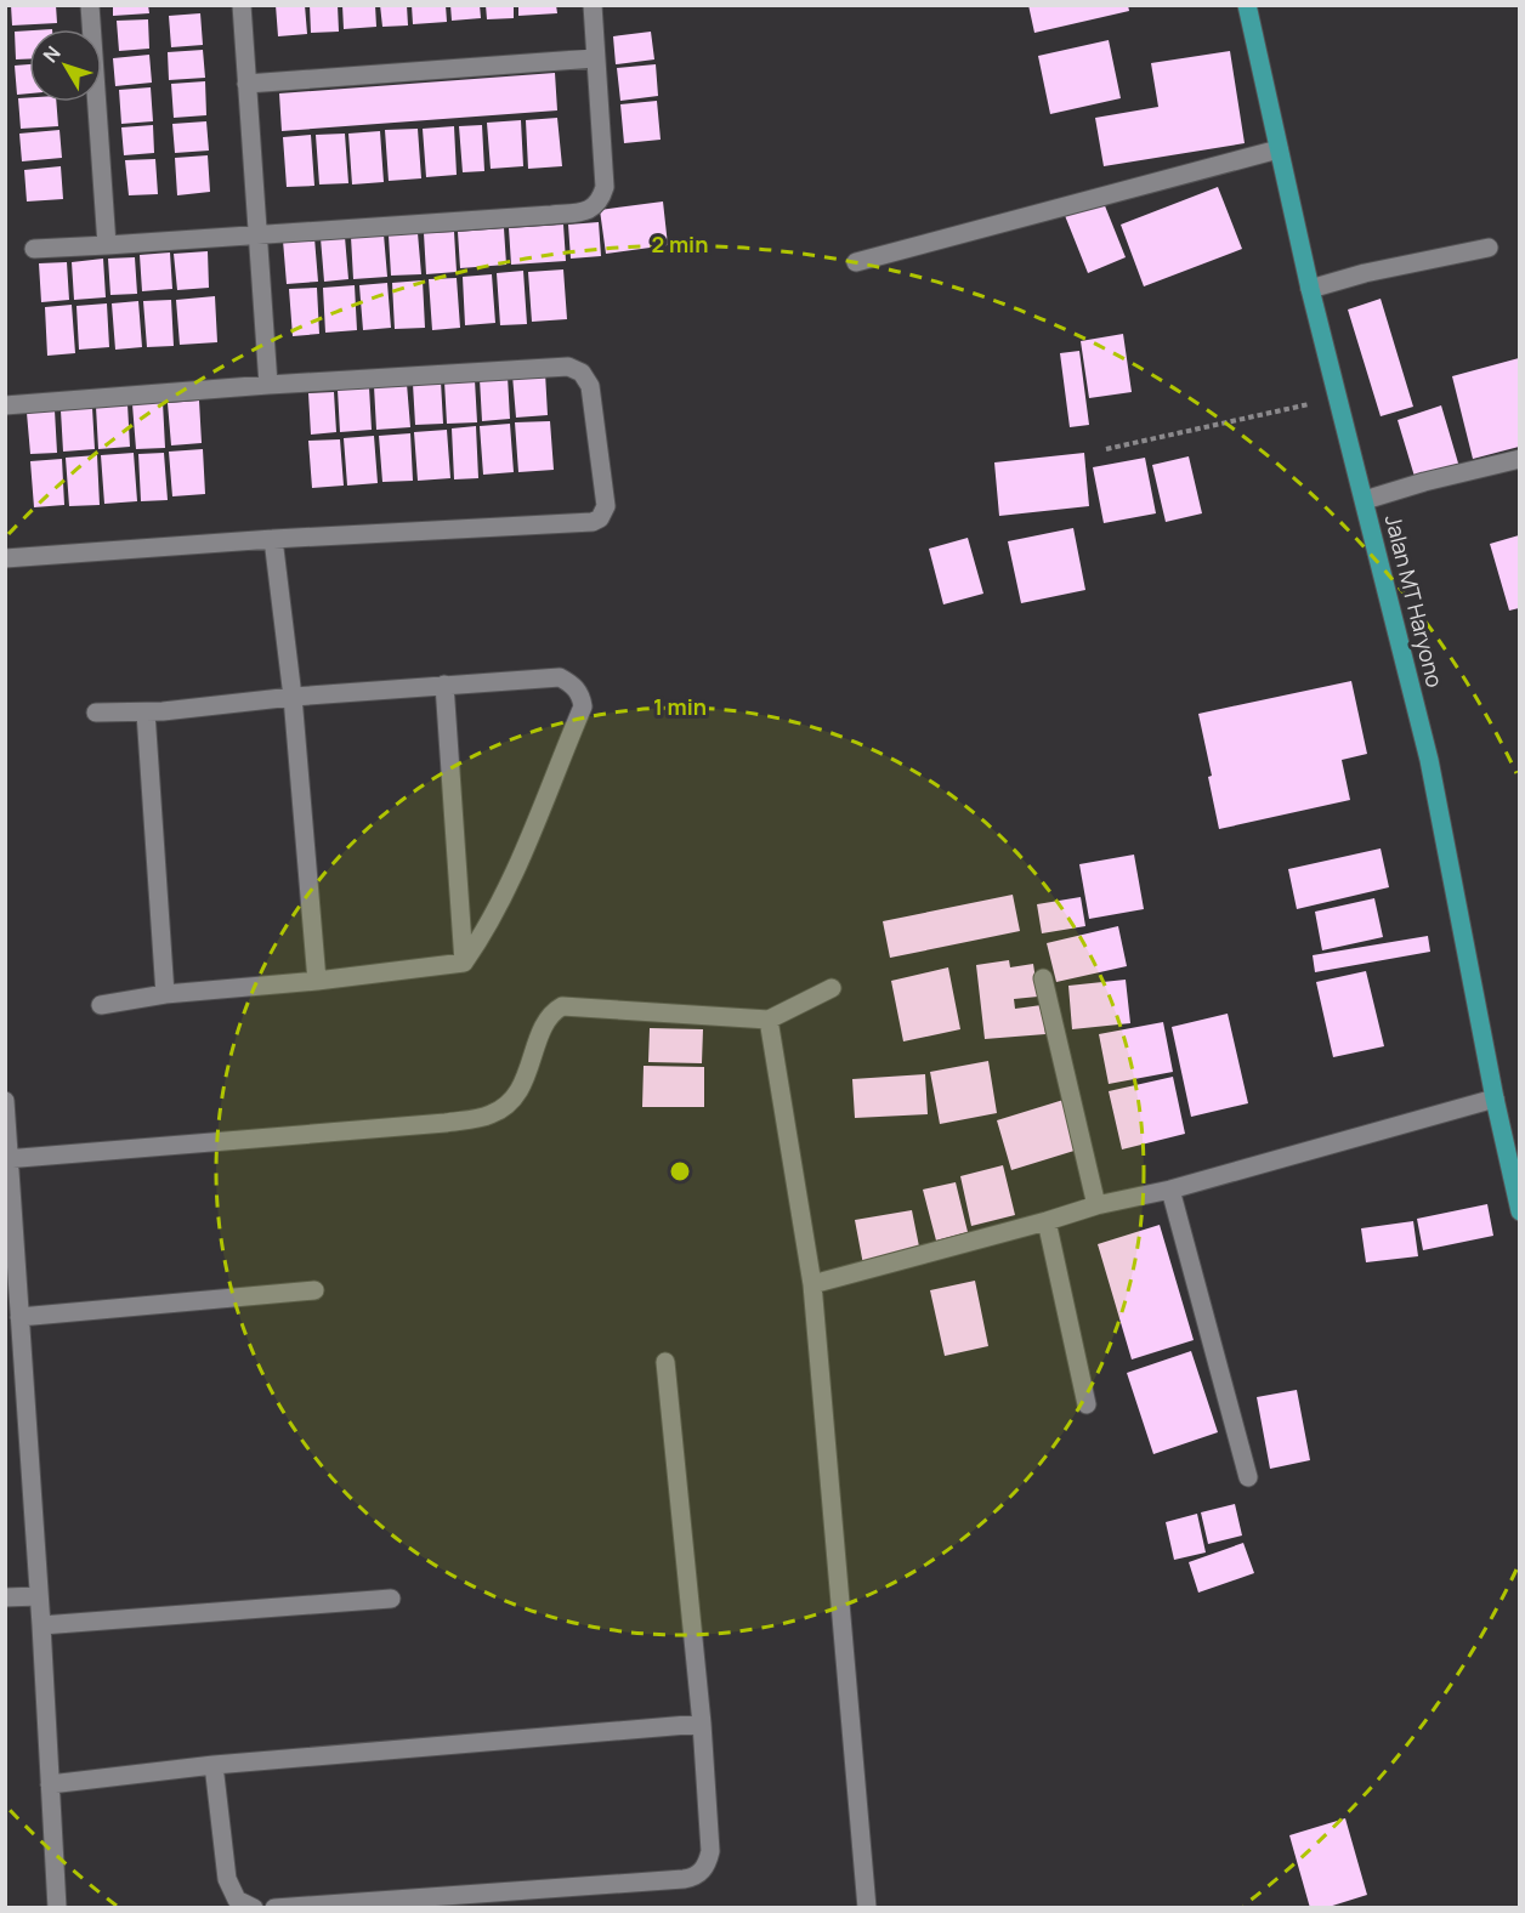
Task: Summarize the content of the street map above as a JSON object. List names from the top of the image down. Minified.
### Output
{"streets":{"main road":["Jalan MT Haryono"]},"north":"top left","rings":["2 min","1 min"]}
